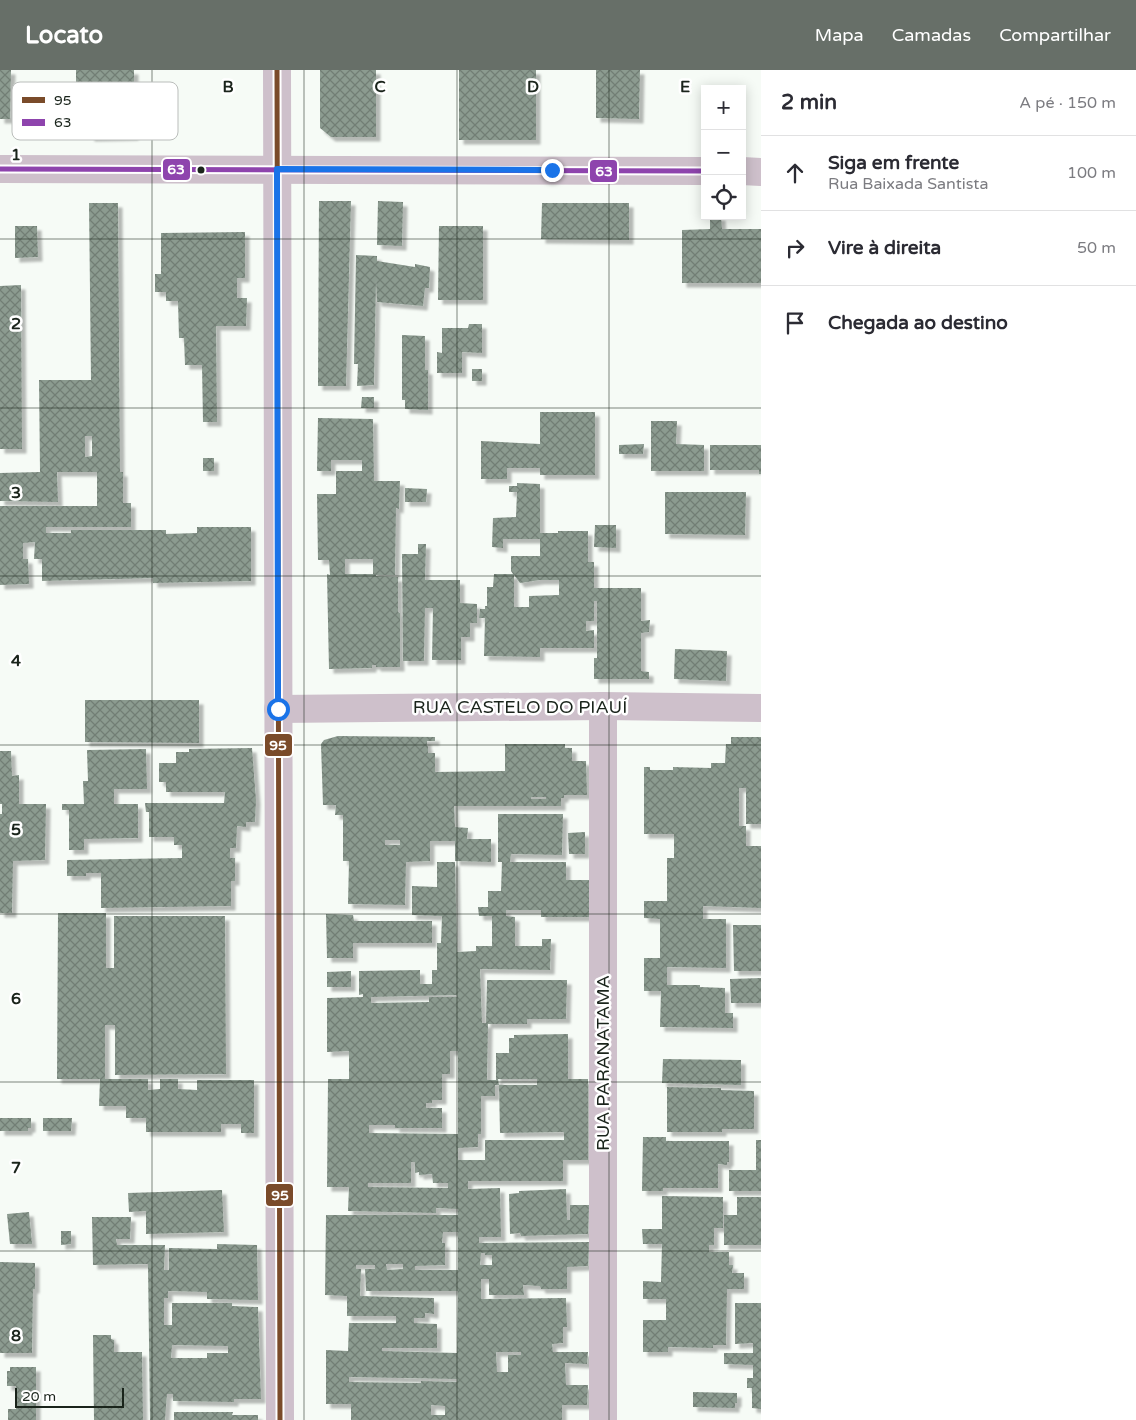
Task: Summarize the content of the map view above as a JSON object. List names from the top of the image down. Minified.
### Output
{"streets":{"street":["RUA CASTELO DO PIAUÍ","RUA PARANATAMA"]},"crossings":[["RUA CASTELO DO PIAUÍ","RUA PARANATAMA"]],"lines":["transit line 95","transit line 63"],"legend":["95","63"],"scale_bar":"20 m","page":{"header":"Locato","nav":["Mapa","Camadas","Compartilhar"],"heading":["2 min","A pé · 150 m"],"map_buttons":["+","−"],"list":[["Siga em frente","Rua Baixada Santista","100 m"],["Vire à direita","50 m"],"Chegada ao destino"],"scale":"20 m"},"grid":{"columns":["B","C","D","E"],"rows":["1","2","3","4","5","6","7","8"]}}
